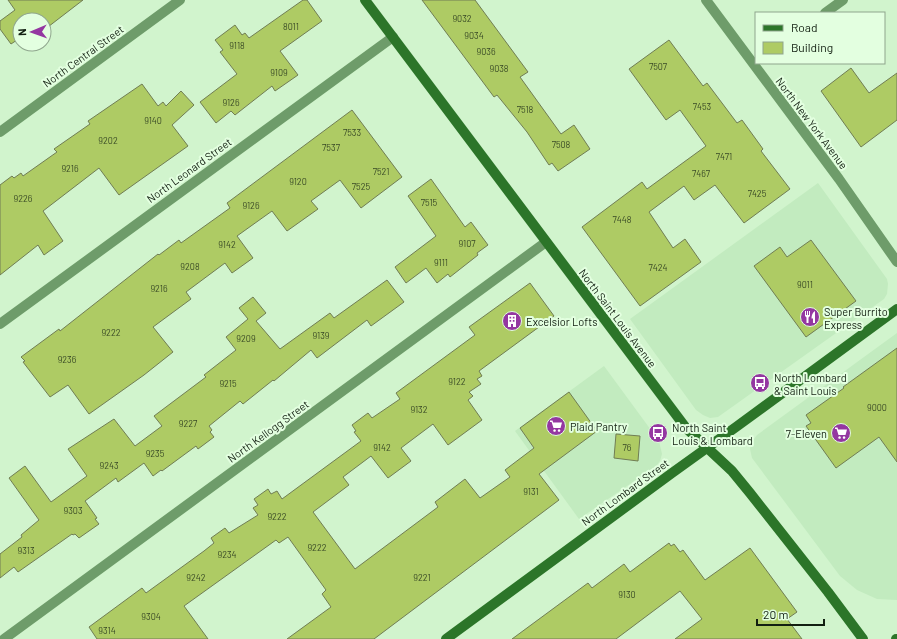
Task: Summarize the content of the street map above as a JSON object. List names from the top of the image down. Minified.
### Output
{"streets":{"main road":["North Saint Louis Avenue","North Lombard Street"],"street":["North Central Street","North New York Avenue","North Leonard Street","North Kellogg Street"]},"crossings":[["North Leonard Street","North Saint Louis Avenue"],["North Saint Louis Avenue","North Kellogg Street"],["North Saint Louis Avenue","North Lombard Street"]],"places":{"restaurant":["Super Burrito Express"],"building":["Excelsior Lofts"],"bus stop":["North Lombard & Saint Louis","North Saint Louis & Lombard"],"supermarket":["Plaid Pantry","7-Eleven"]},"house_numbers":["9032","8011","9034","9118","9036","7507","9038","9109","9126","7453","7518","9140","7533","9202","7508","7537","7471","9216","7521","7467","9120","7525","7425","9226","7515","9126","7448","9107","9142","9111","9208","7424","9011","9216","9222","9139","9209","9236","9122","9215","9000","9132","9227","9142","76","9235","9243","9131","9303","9222","9222","9313","9234","9242","9221","9130","9304","9314"],"legend":["Road","Building"],"scale_bar":"20 m","north":"left"}
